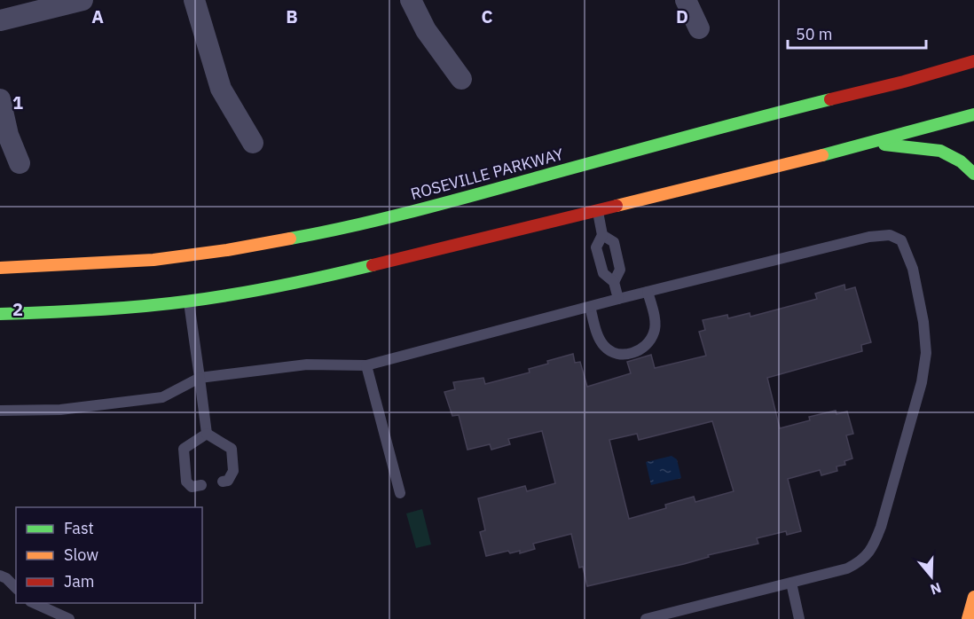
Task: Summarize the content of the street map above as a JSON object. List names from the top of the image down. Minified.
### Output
{"streets":{"main road":["ROSEVILLE PARKWAY"]},"legend":["Fast","Slow","Jam"],"scale_bar":"50 m","north":"bottom","grid":{"columns":["A","B","C","D"],"rows":["1","2"]}}
